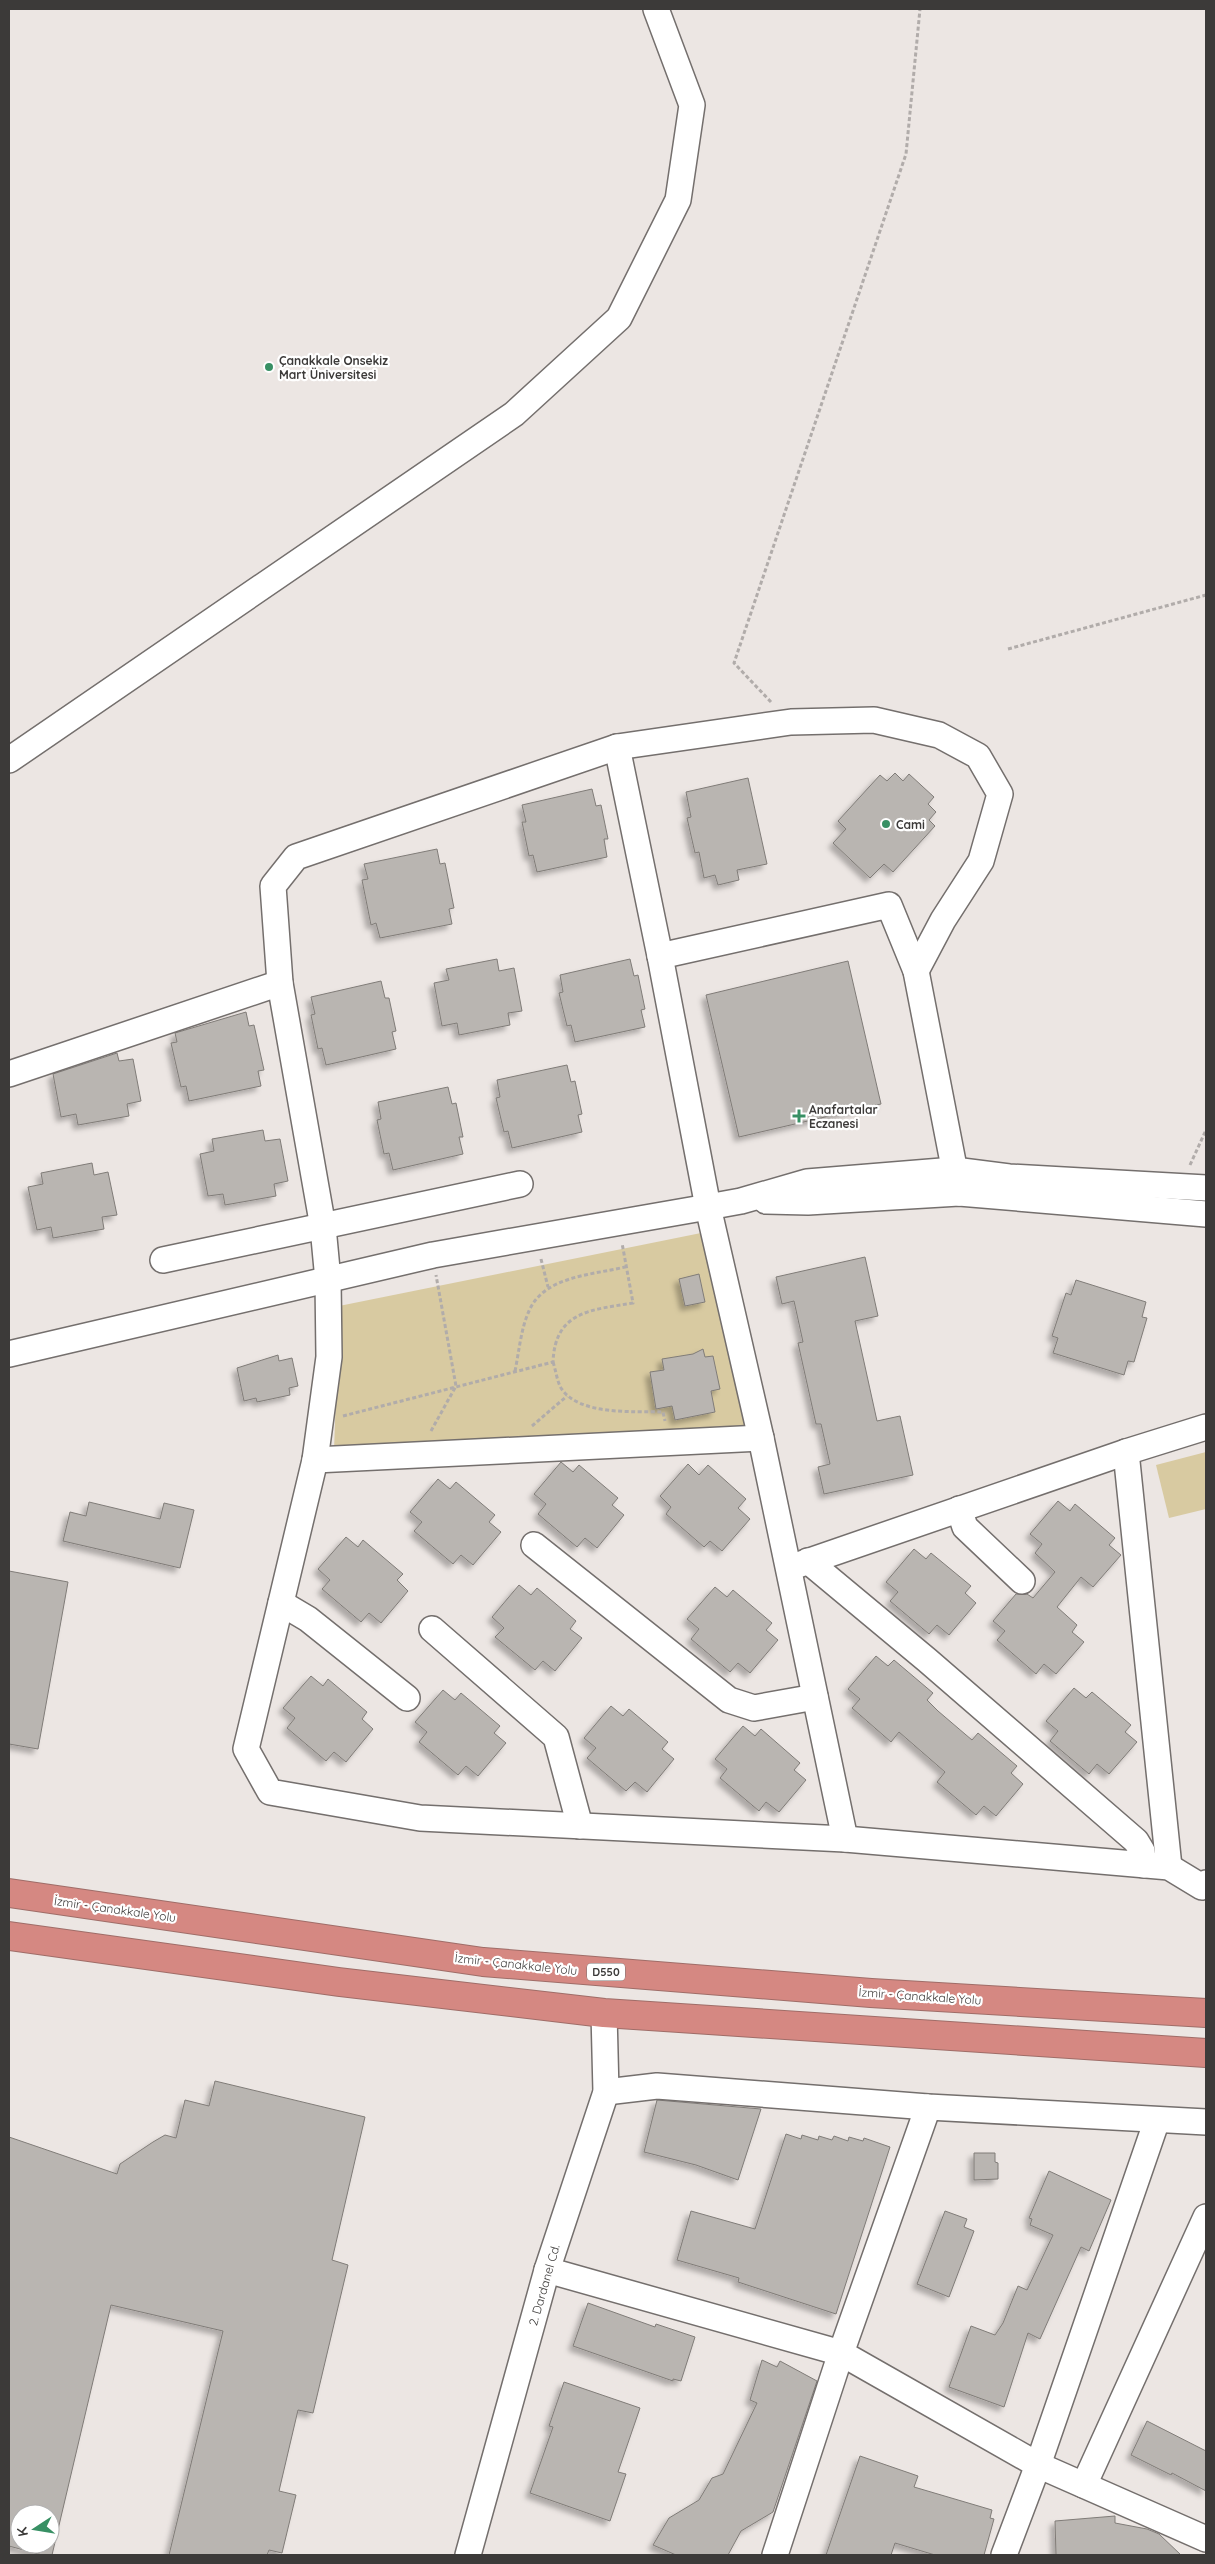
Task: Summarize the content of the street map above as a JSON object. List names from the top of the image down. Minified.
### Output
{"streets":{"highway":["İzmir - Çanakkale Yolu","D550"],"street":["2. Dardanel Cd."]},"places":{"other":["Çanakkale Onsekiz Mart Üniversitesi","Cami"],"health":["Anafartalar Eczanesi"]},"north":"left"}
